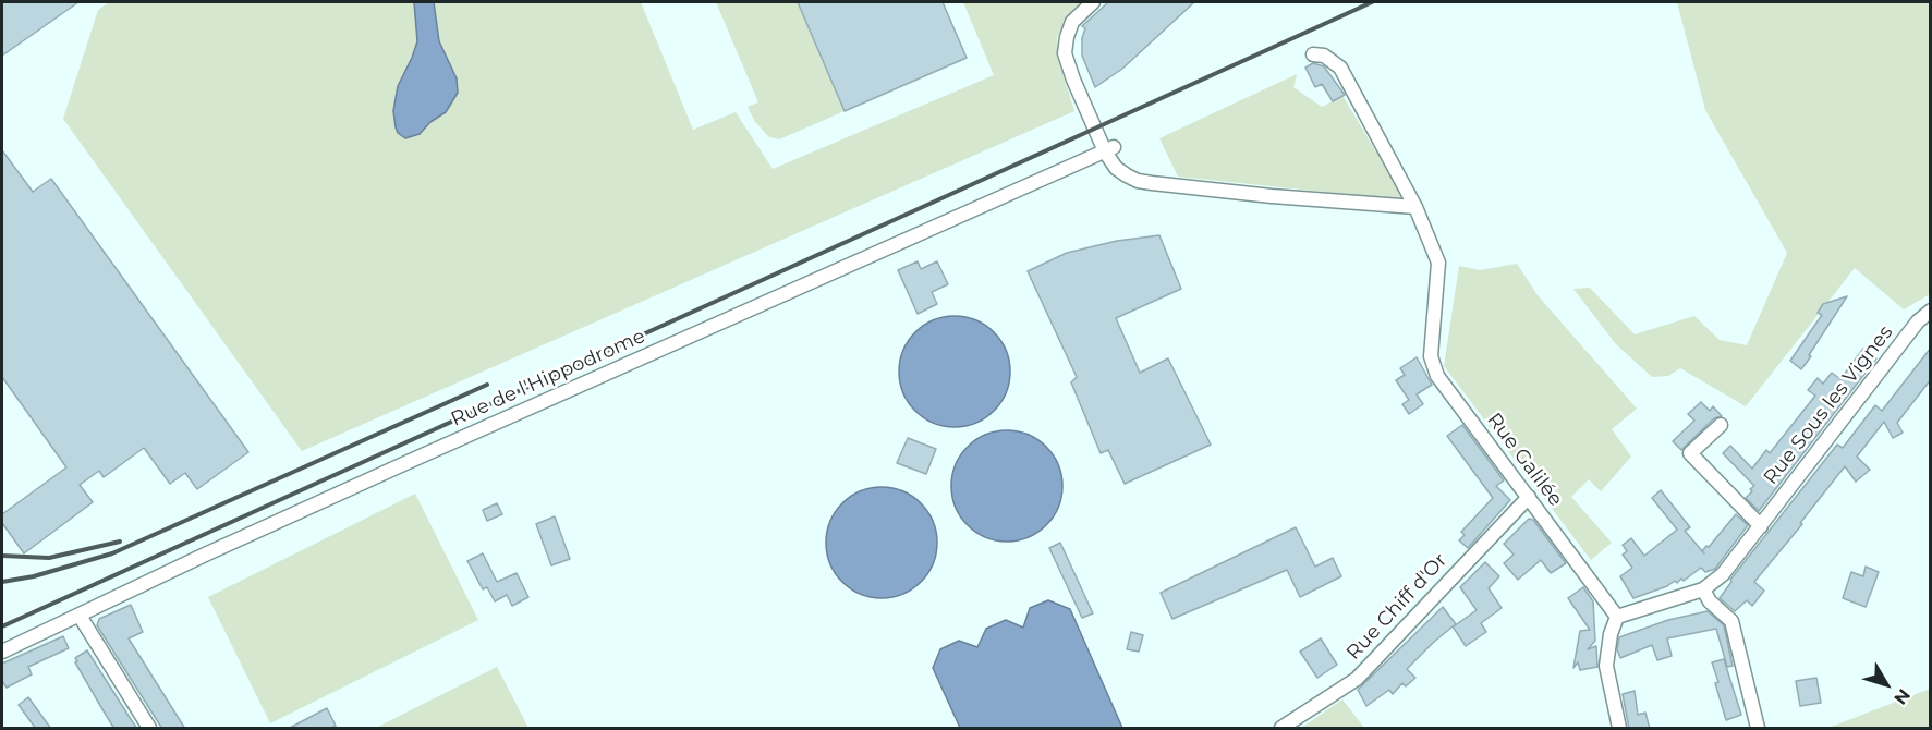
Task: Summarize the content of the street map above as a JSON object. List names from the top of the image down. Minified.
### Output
{"streets":{"street":["Rue de l'Hippodrome","Rue Sous les Vignes","Rue Galilée","Rue Chiff d'Or"]},"crossings":[["Rue Sous les Vignes","Rue Galilée"],["Rue Galilée","Rue Chiff d'Or"]],"north":"bottom right"}
